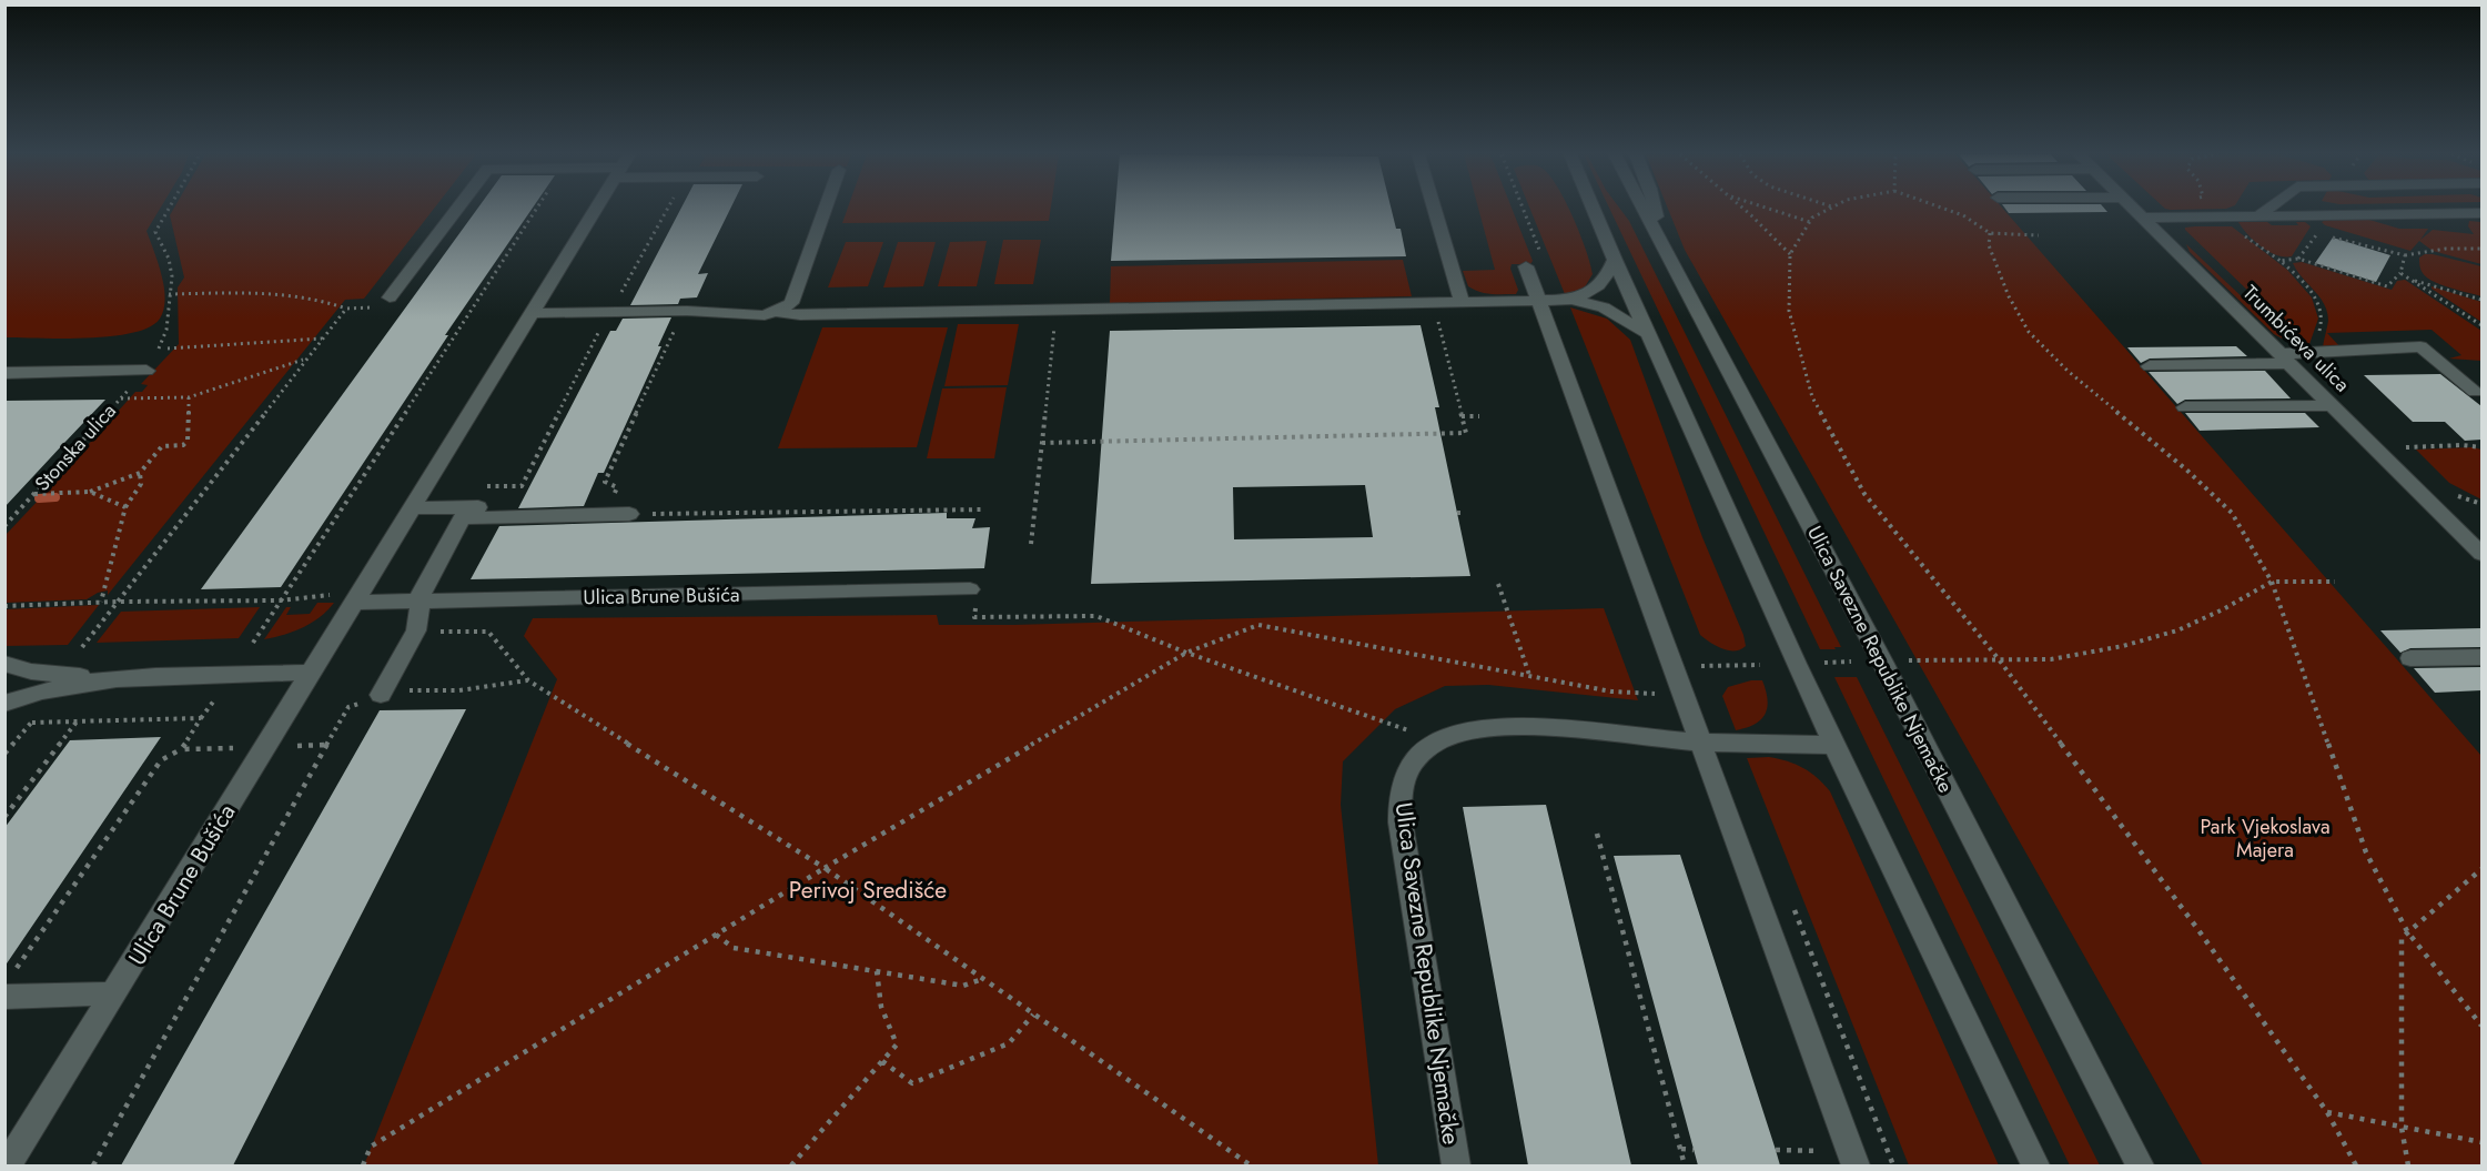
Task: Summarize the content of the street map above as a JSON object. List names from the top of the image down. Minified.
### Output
{"streets":{"street":["Trumbićeva ulica","Ulica Brune Bušića","Ulica Savezne Republike Njemačke"],"path":["Stonska ulica"]},"parks":["Park Vjekoslava Majera","Perivoj Središće"]}
